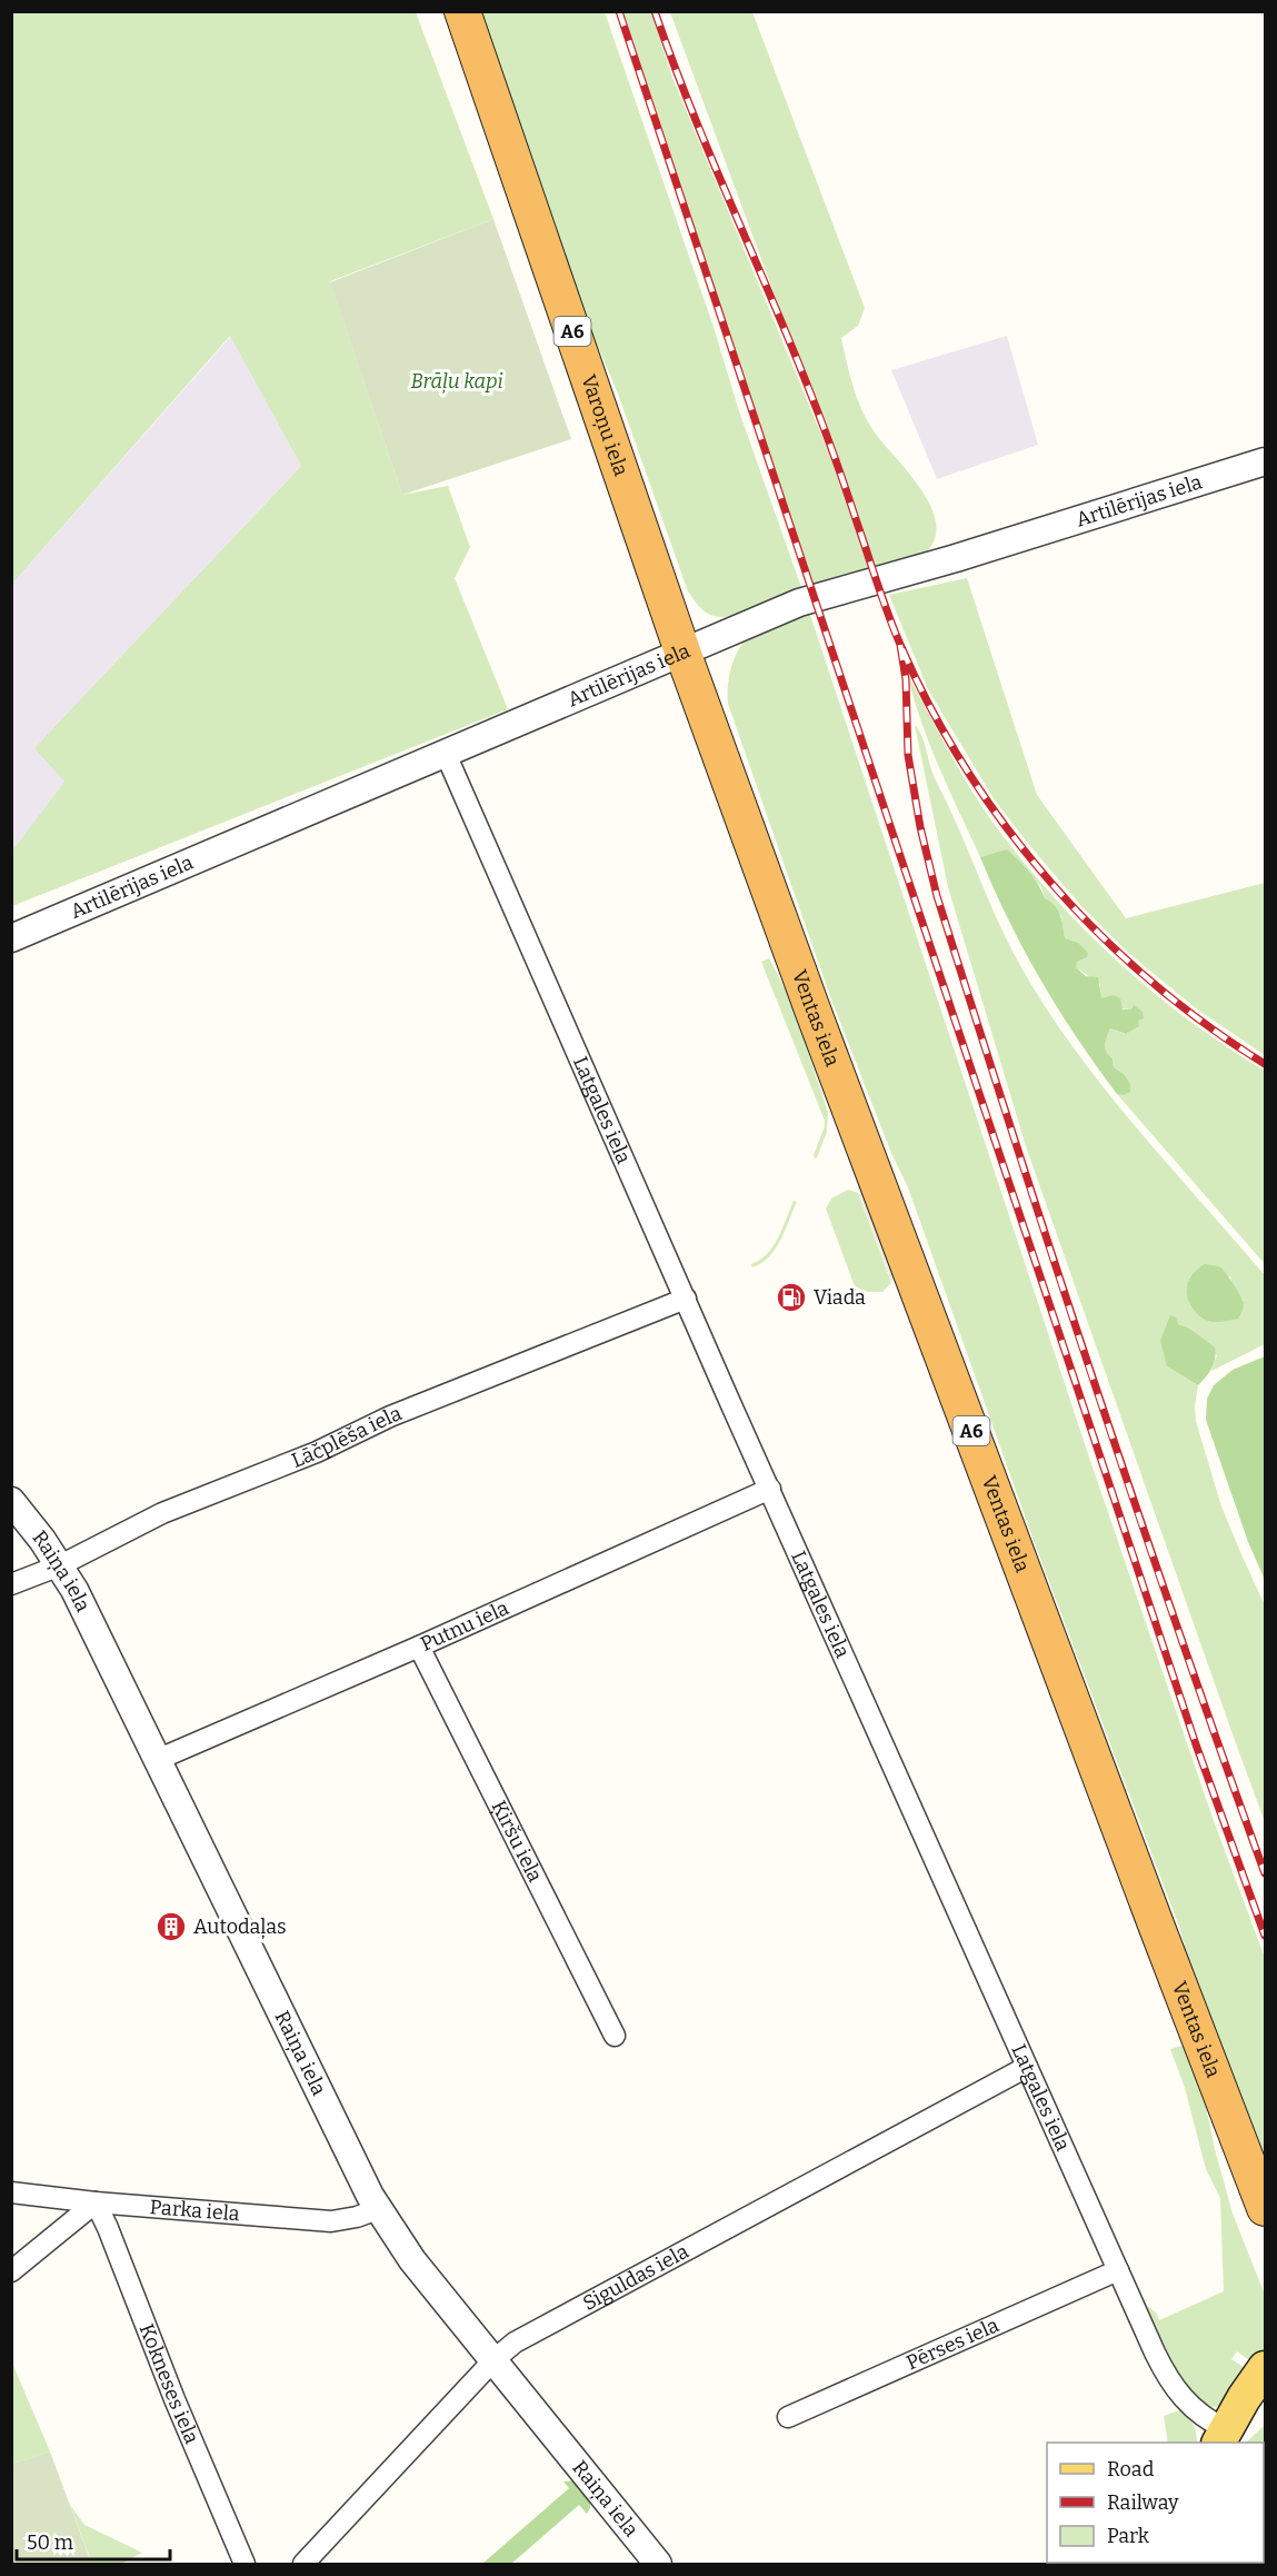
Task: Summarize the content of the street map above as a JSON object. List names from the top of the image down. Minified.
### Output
{"streets":{"highway":["A6","Varoņu iela","Ventas iela"],"street":["Artilērijas iela","Latgales iela","Lāčplēša iela","Raiņa iela","Putnu iela","Ķiršu iela","Parka iela","Siguldas iela","Pērses iela","Kokneses iela"]},"crossings":[["Varoņu iela","Artilērijas iela"],["Varoņu iela","Ventas iela"],["Artilērijas iela","Ventas iela"],["Artilērijas iela","Latgales iela"],["Latgales iela","Lāčplēša iela"],["Latgales iela","Putnu iela"],["Latgales iela","Siguldas iela"],["Latgales iela","Pērses iela"],["Lāčplēša iela","Raiņa iela"],["Raiņa iela","Putnu iela"],["Raiņa iela","Parka iela"],["Raiņa iela","Siguldas iela"],["Putnu iela","Ķiršu iela"],["Parka iela","Kokneses iela"]],"parks":["Brāļu kapi"],"places":{"fuel station":["Viada"],"building":["Autodaļas"]},"legend":["Road","Railway","Park"],"scale_bar":"50 m"}
